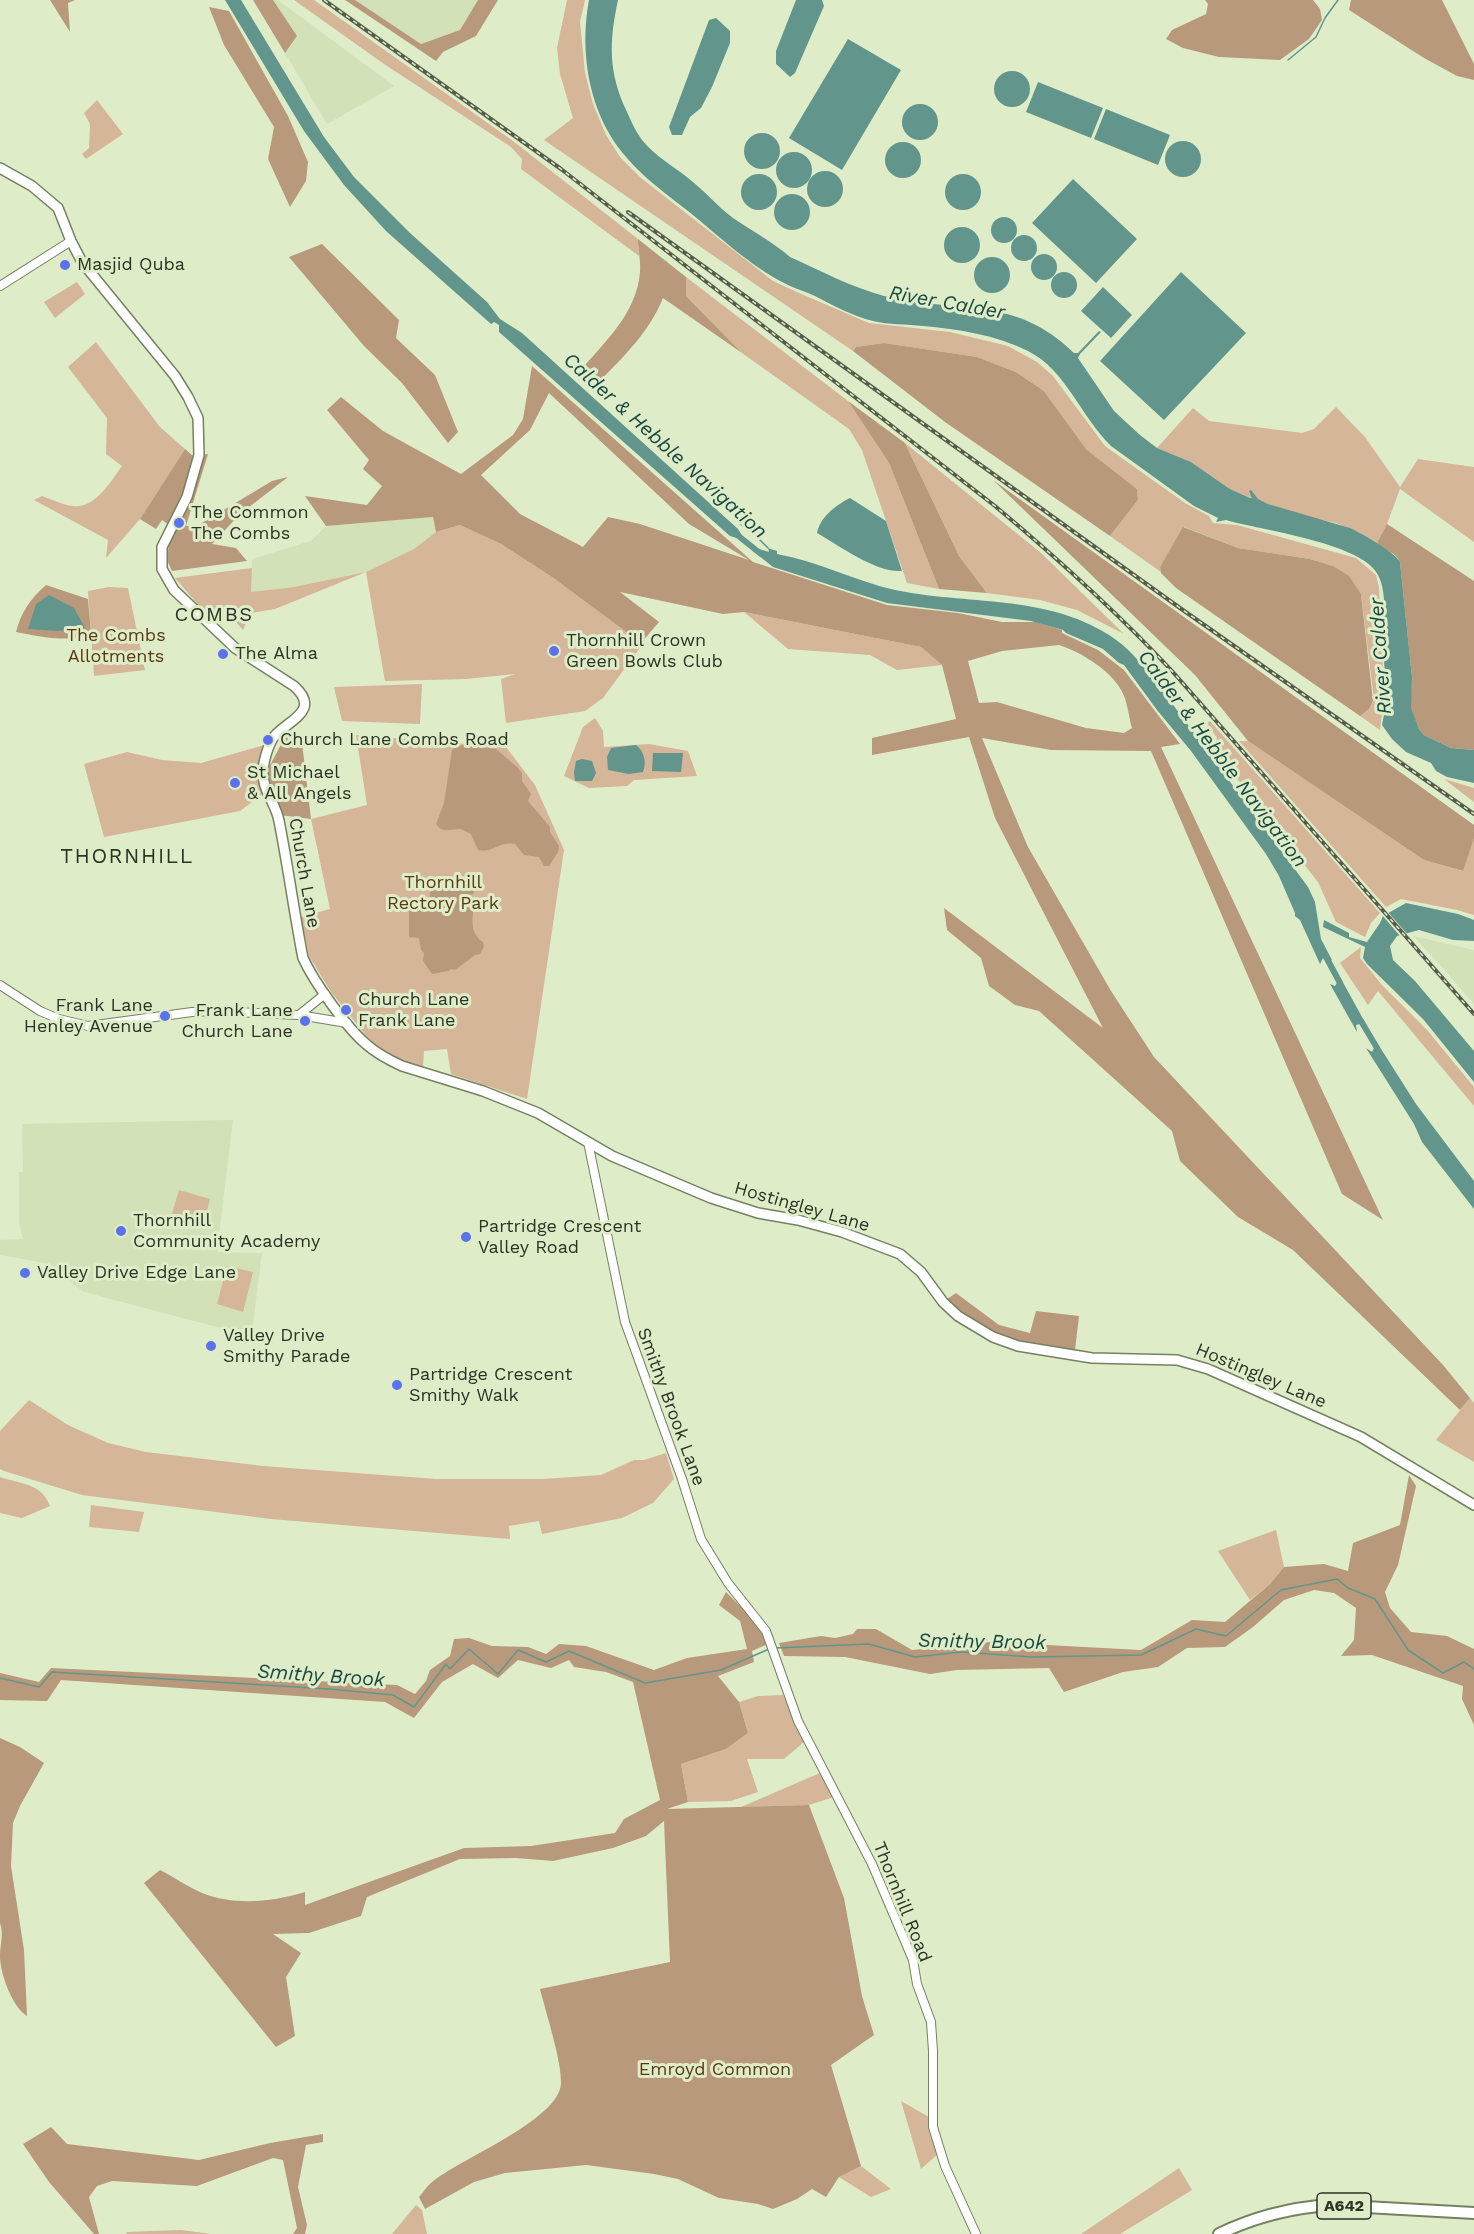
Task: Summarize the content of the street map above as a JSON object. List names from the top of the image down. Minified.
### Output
{"streets":{"highway":["A642"],"main road":["Church Lane","Hostingley Lane"],"street":["Smithy Brook Lane","Thornhill Road"]},"crossings":[["Church Lane","Hostingley Lane"],["Hostingley Lane","Smithy Brook Lane"],["Smithy Brook Lane","Thornhill Road"]],"districts":["COMBS","THORNHILL"],"water":["River Calder","Calder & Hebble Navigation","Smithy Brook"],"parks":["The Combs Allotments","Thornhill Rectory Park","Emroyd Common"],"places":["Masjid Quba","The Common The Combs","Thornhill Crown Green Bowls Club","The Alma","Church Lane Combs Road","St Michael & All Angels","Church Lane Frank Lane","Frank Lane Henley Avenue","Frank Lane Church Lane","Thornhill Community Academy","Partridge Crescent Valley Road","Valley Drive Edge Lane","Valley Drive Smithy Parade","Partridge Crescent Smithy Walk"]}
